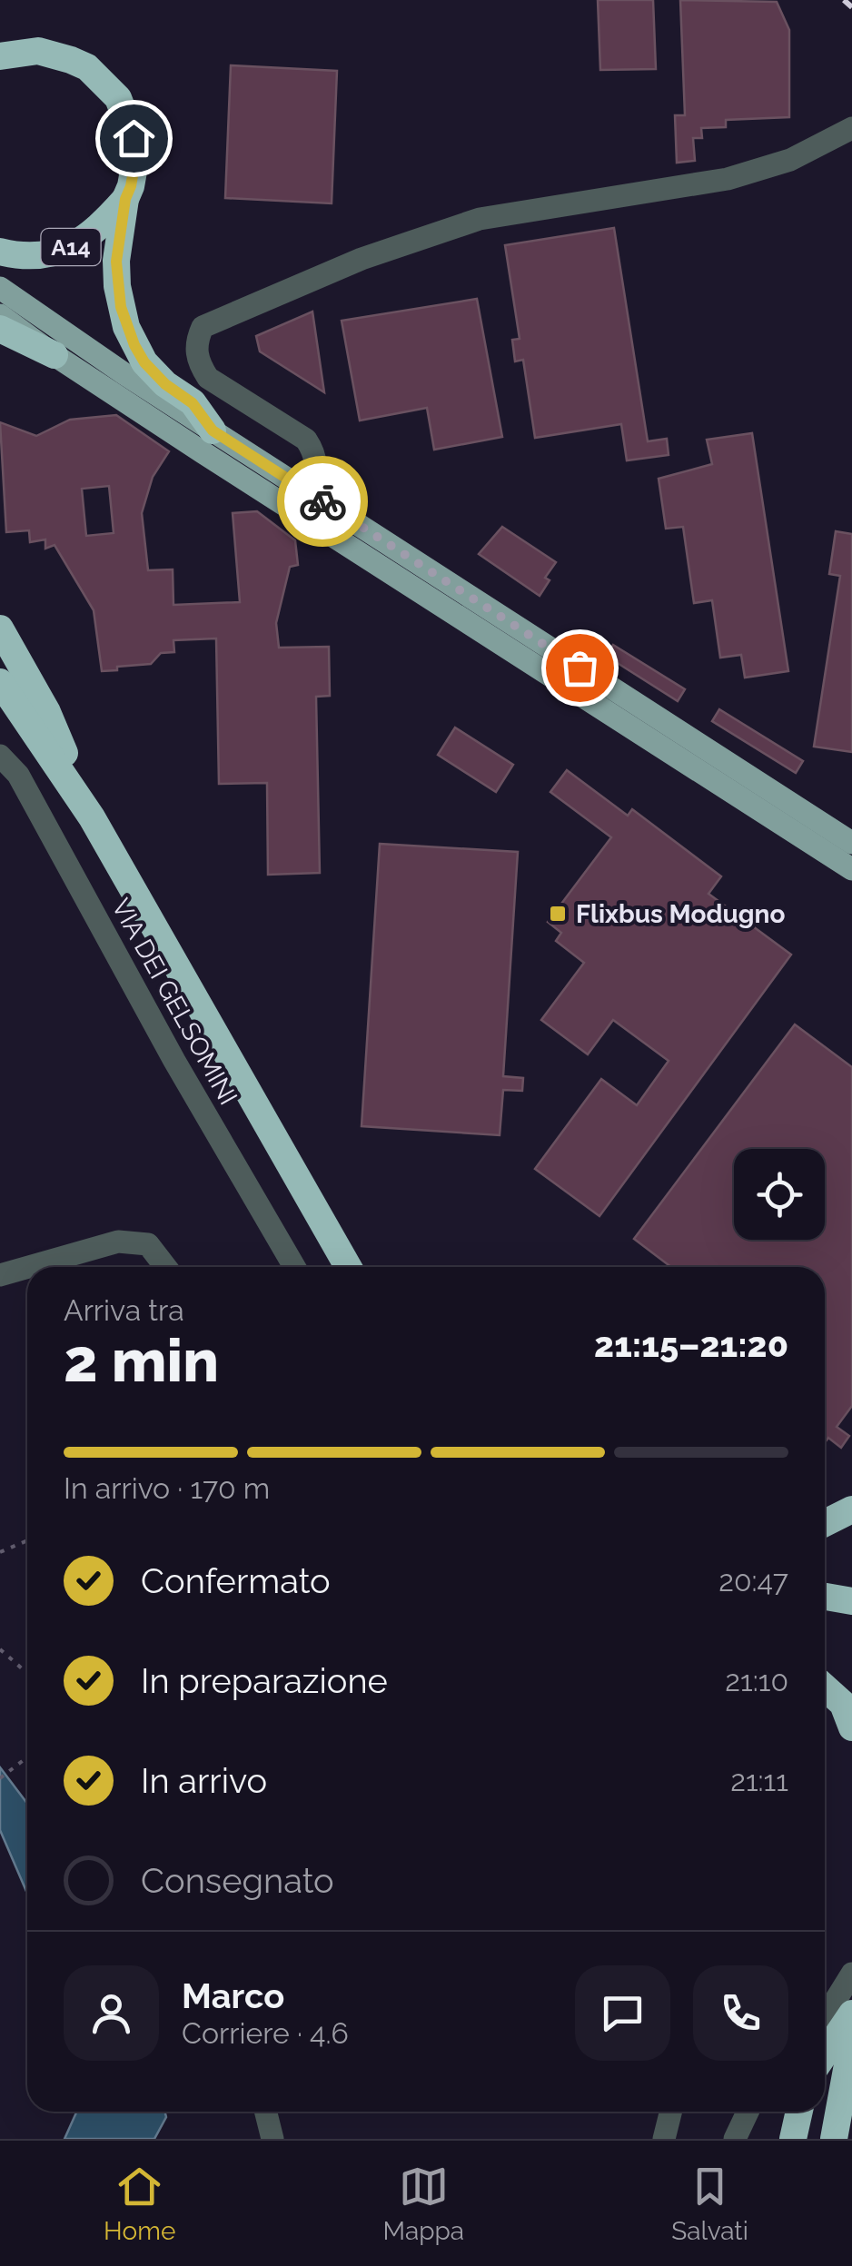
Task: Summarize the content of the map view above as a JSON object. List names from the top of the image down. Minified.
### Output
{"streets":{"highway":["A14"],"street":["VIA DEI GELSOMINI"]},"places":{"transit":["Flixbus Modugno"]},"page":{"heading":["2 min","Arriva tra","21:15–21:20"],"panel":["Marco","Corriere · 4.6"],"bar":"In arrivo · 170 m","list":[["Confermato","20:47"],["In preparazione","21:10"],["In arrivo","21:11"],"Consegnato"],"tabs":["Home","Mappa","Salvati"]}}
